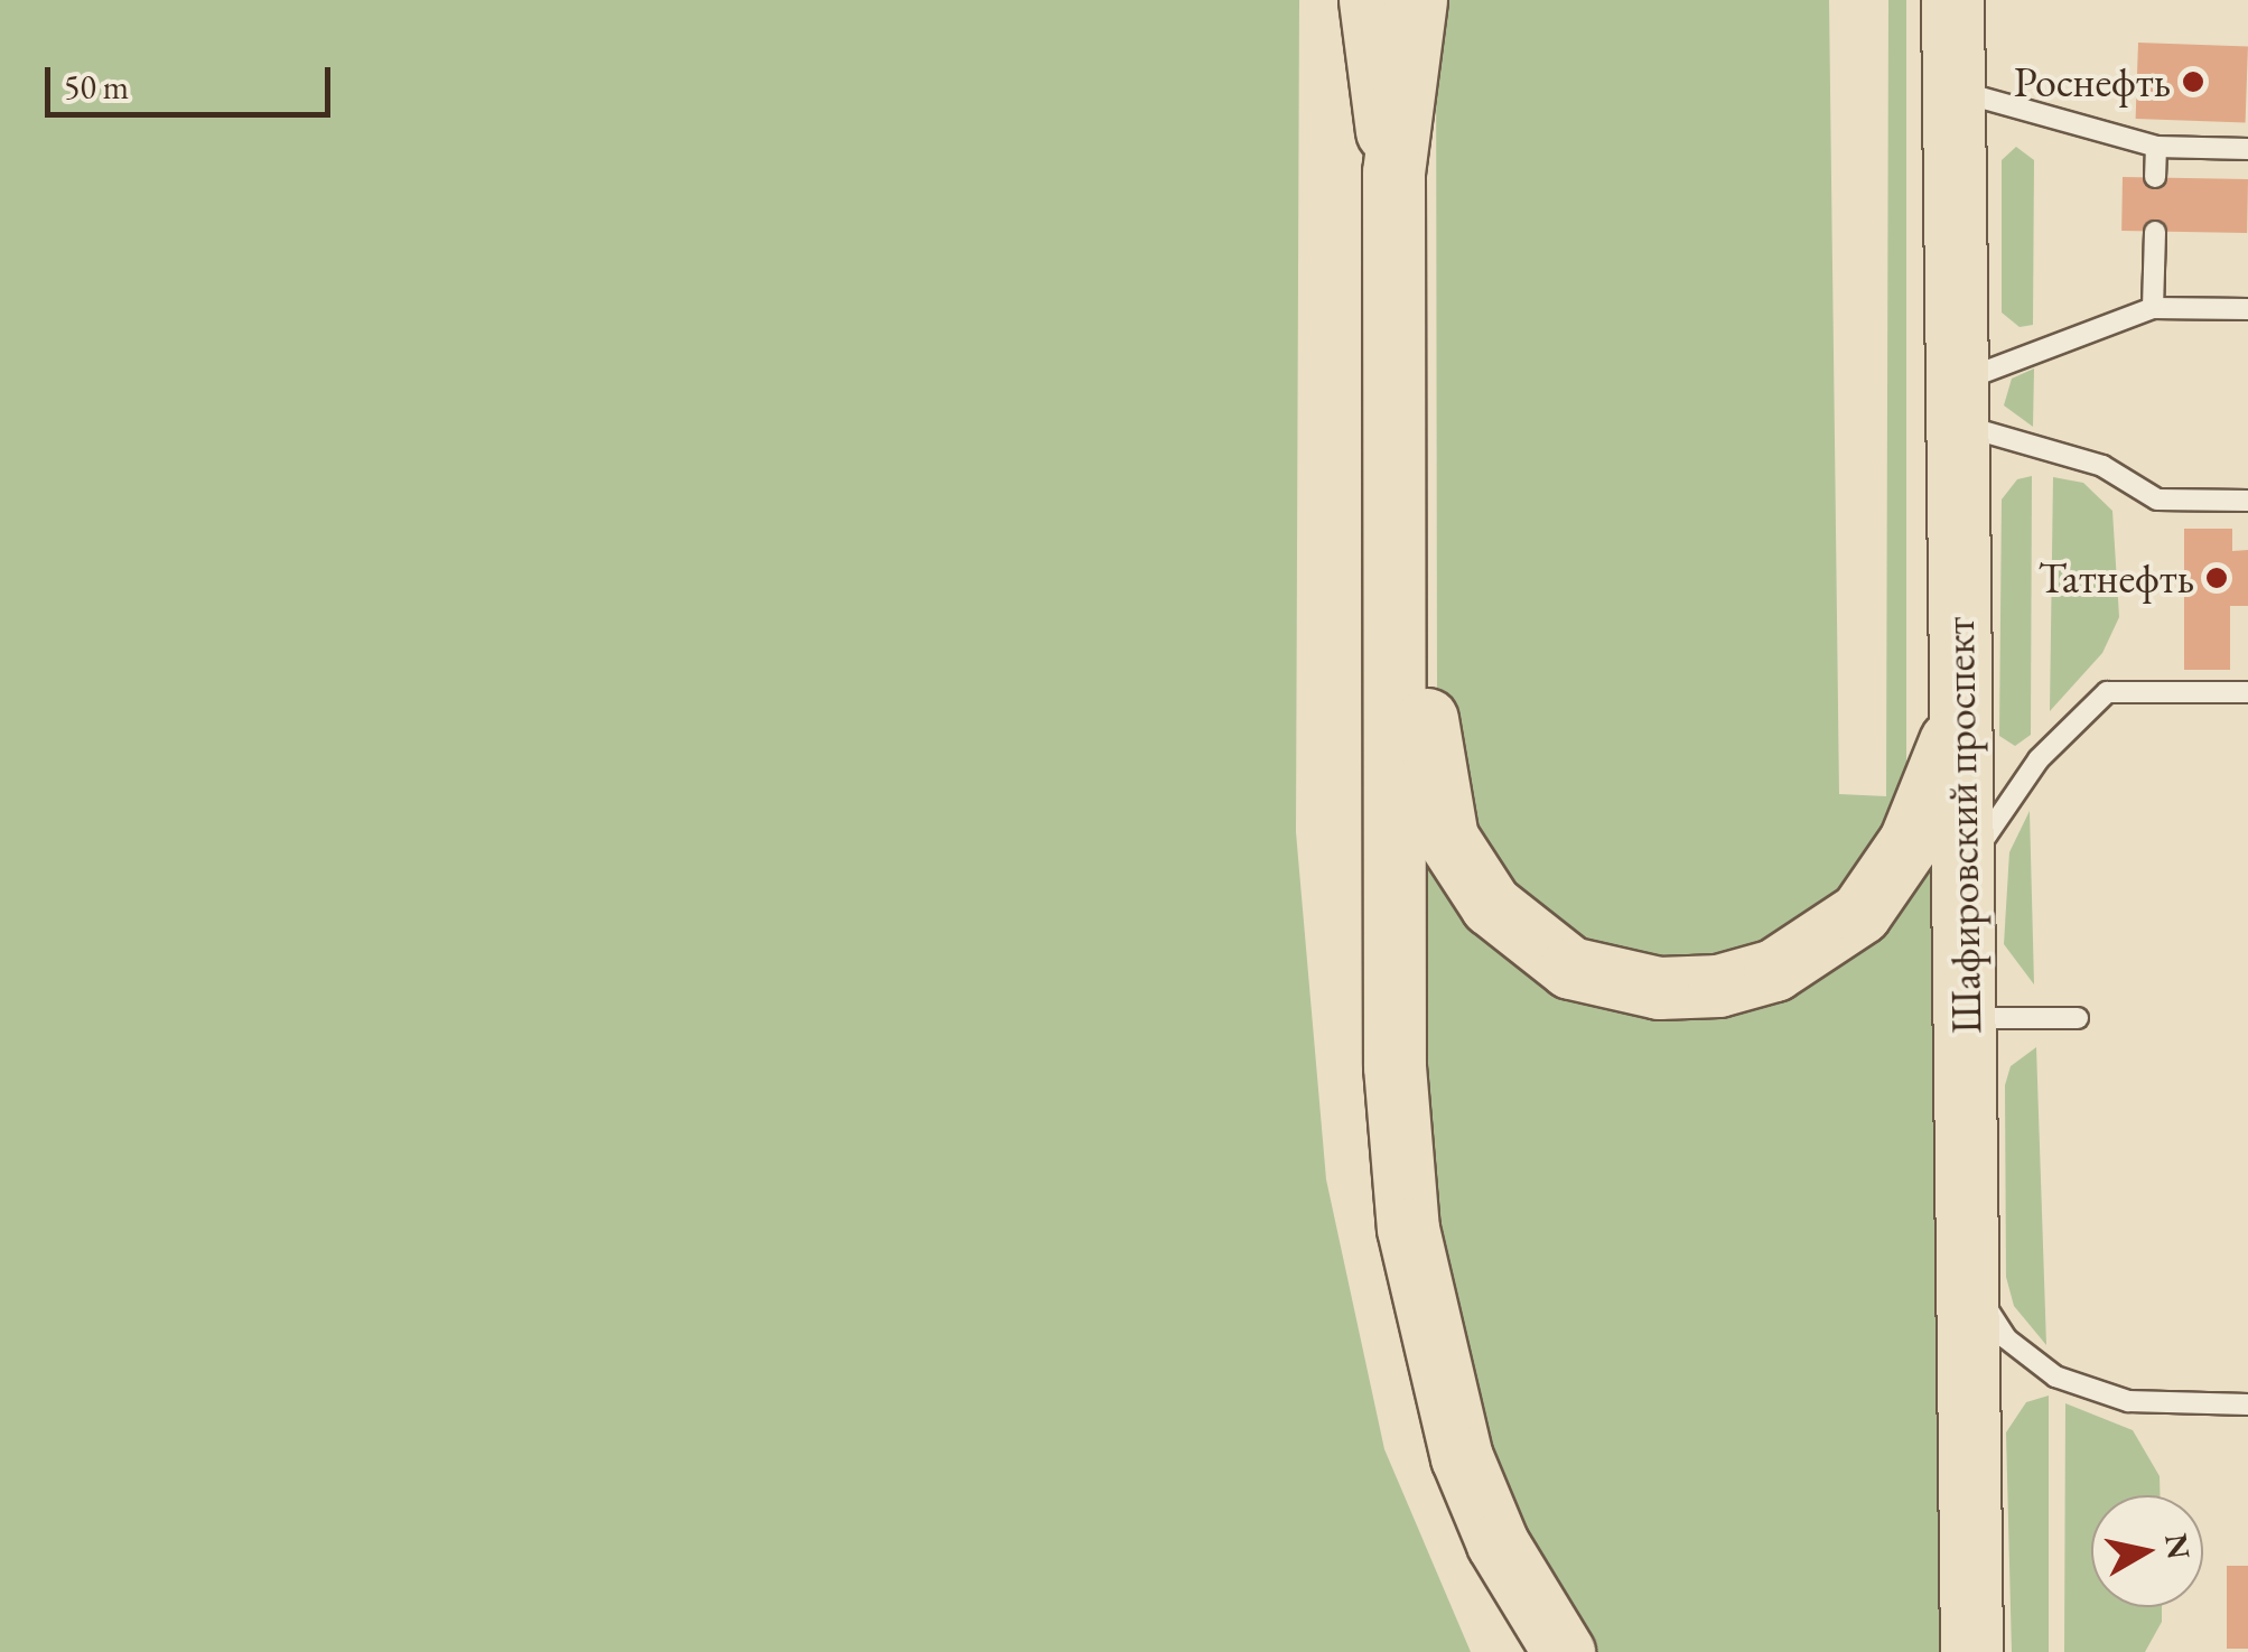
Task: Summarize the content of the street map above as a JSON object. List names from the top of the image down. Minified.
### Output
{"streets":{"main road":["Шафировский проспект"]},"places":["Роснефть","Татнефть"],"scale_bar":"50 m","north":"right"}
